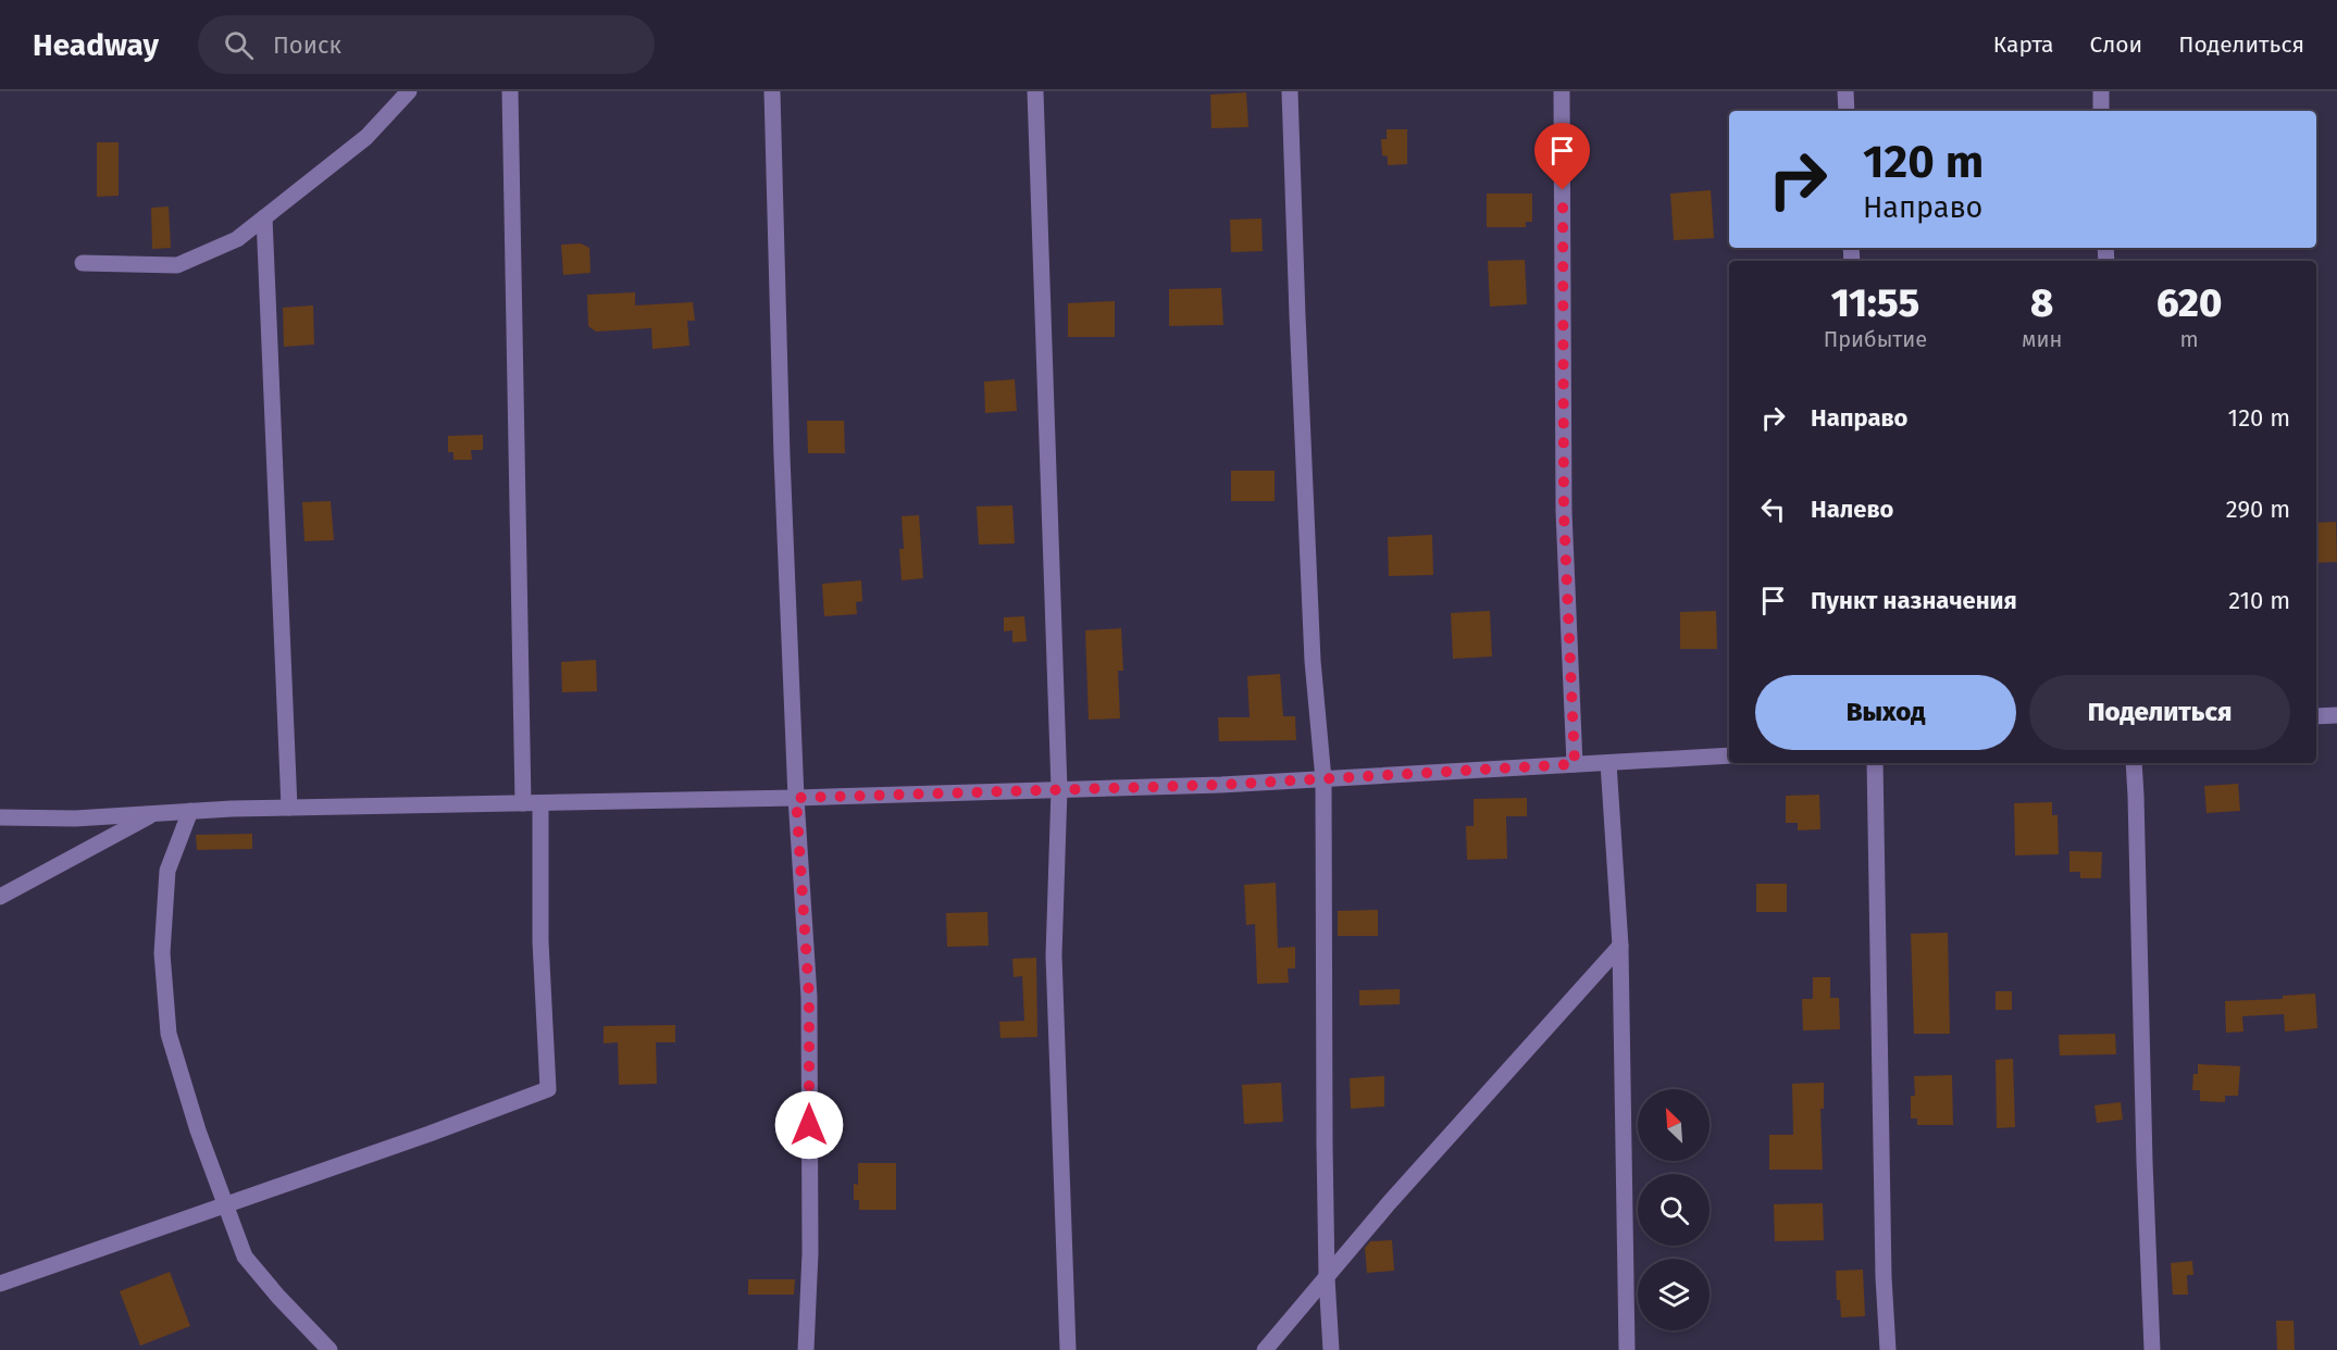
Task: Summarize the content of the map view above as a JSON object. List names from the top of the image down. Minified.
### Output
{"north":"top left","page":{"header":"Headway","search":"Поиск","nav":["Карта","Слои","Поделиться"],"turn":["120 m","Направо"],"eta":["11:55","Прибытие","8","мин","620","m"],"list":[{"name":"Направо","value":"120 m"},{"name":"Налево","value":"290 m"},{"name":"Пункт назначения","value":"210 m"}],"buttons":["Выход","Поделиться"]}}
